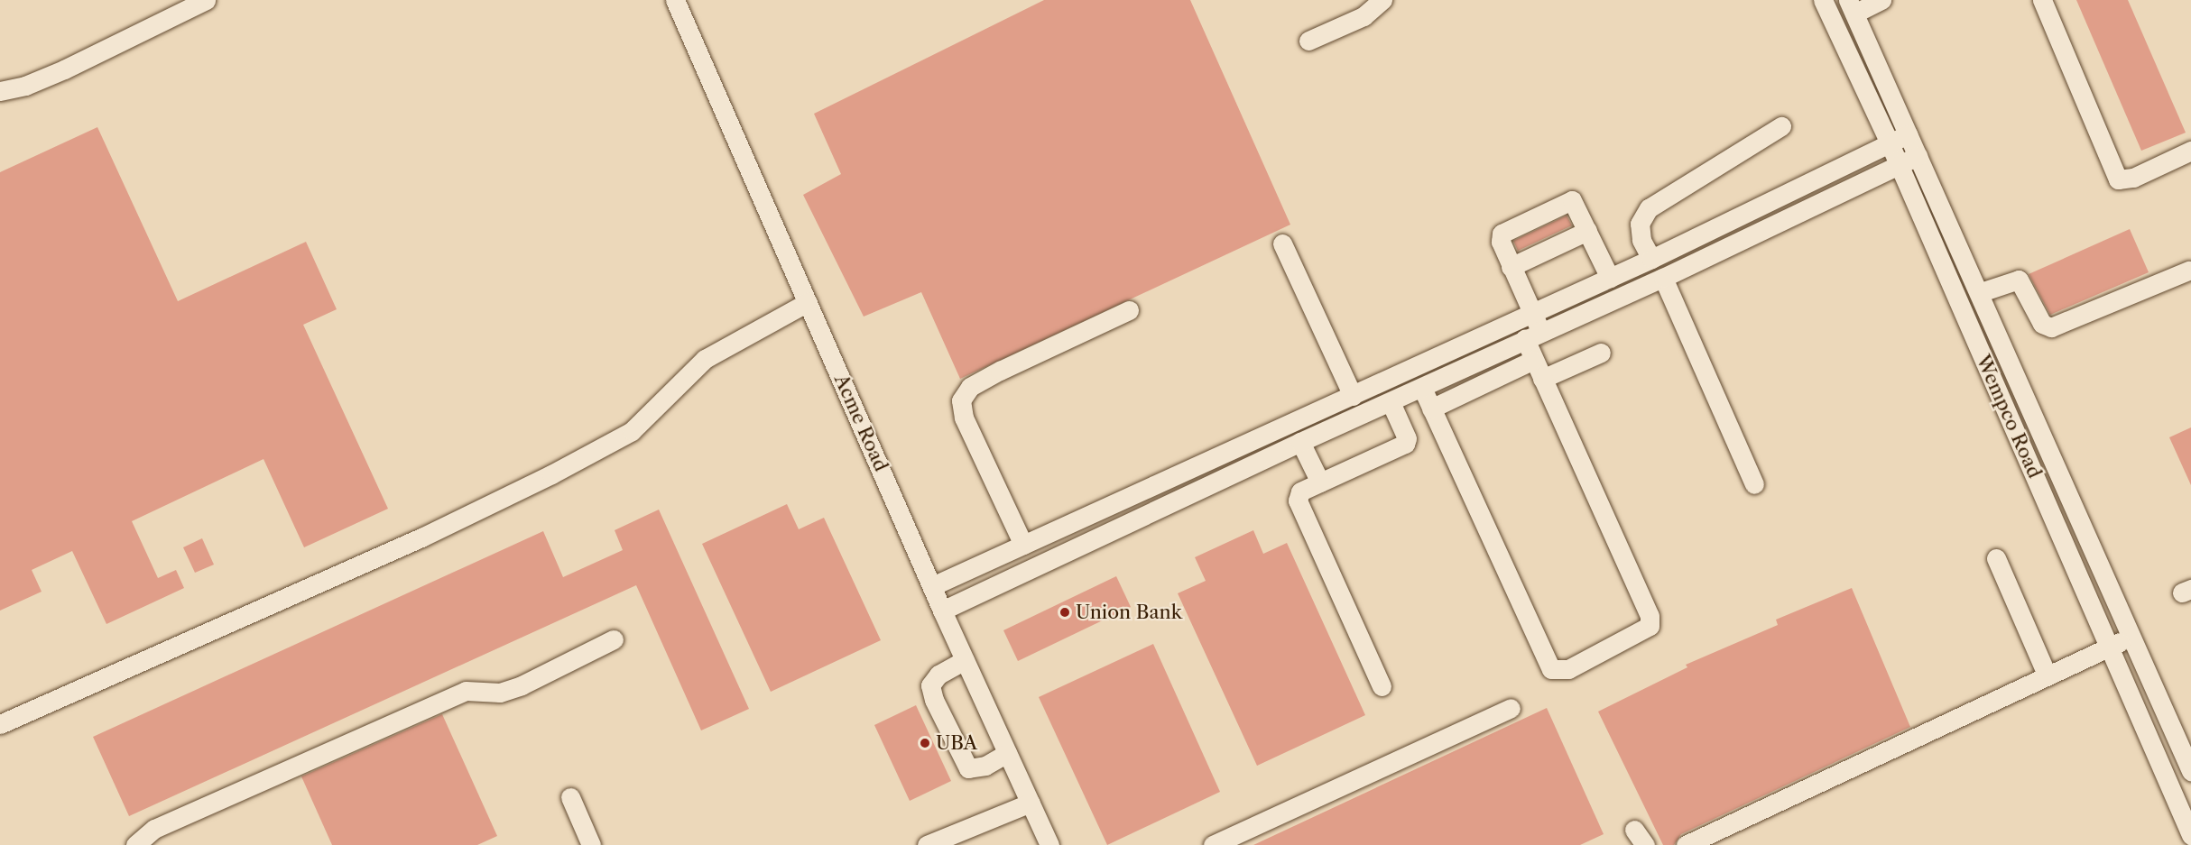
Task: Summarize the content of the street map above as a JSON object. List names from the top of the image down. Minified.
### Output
{"streets":{"street":["Wempco Road","Acme Road"]},"places":["Union Bank","UBA"]}
